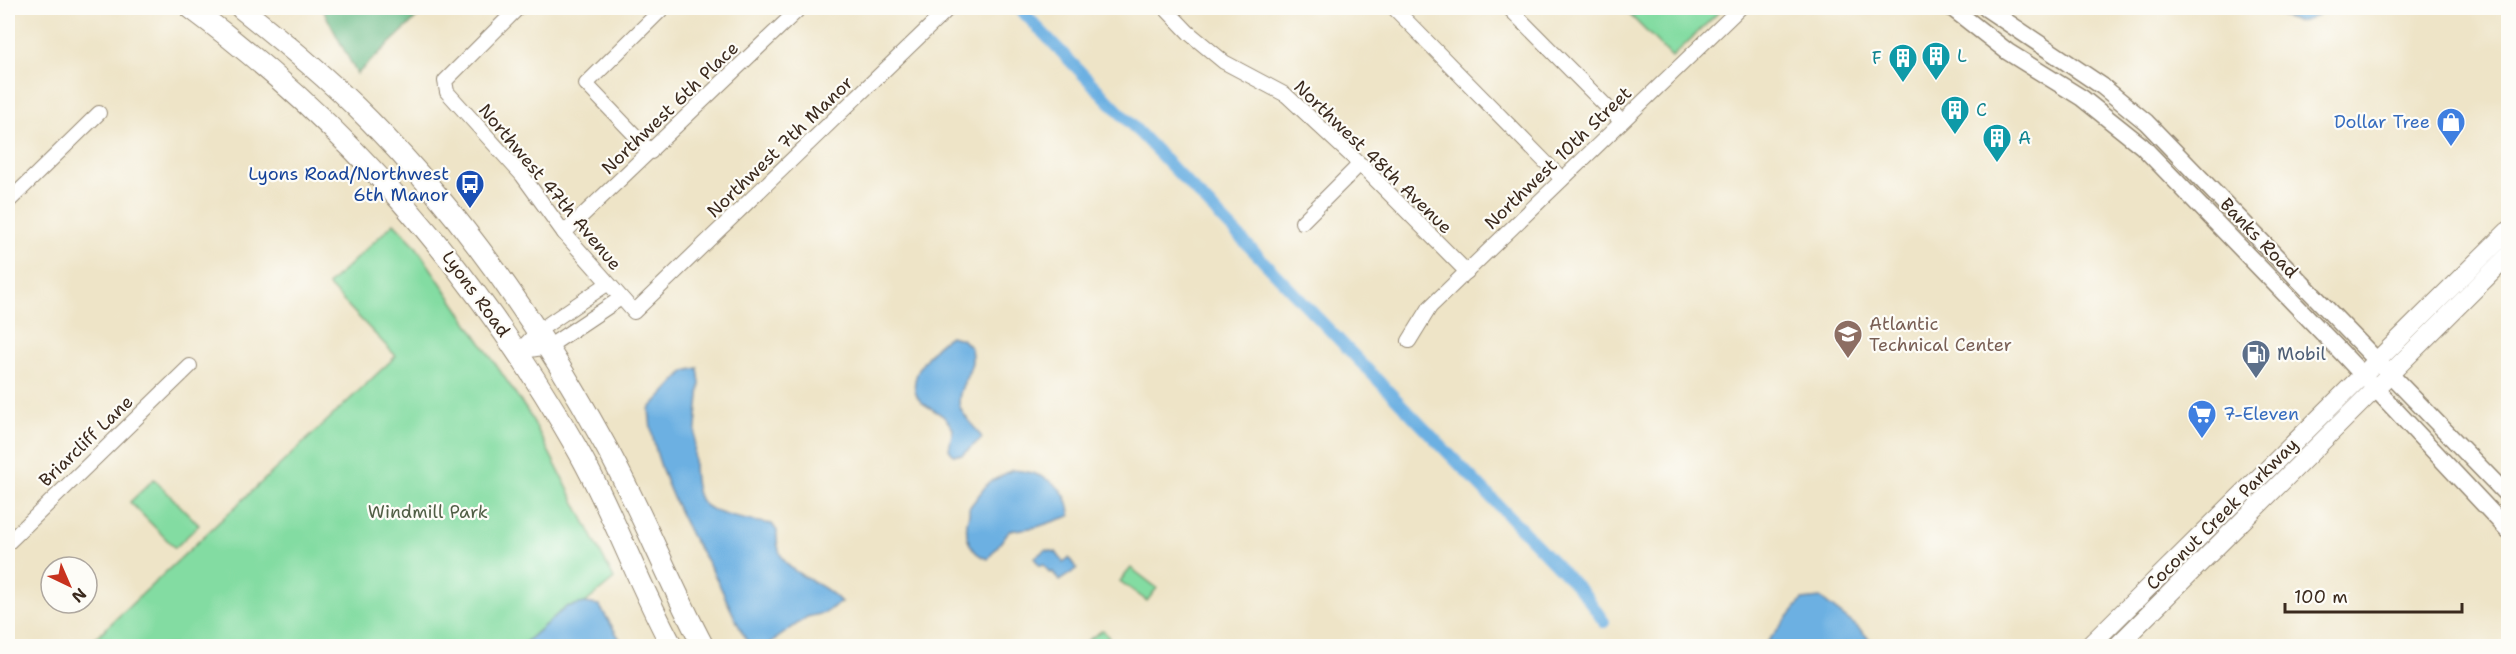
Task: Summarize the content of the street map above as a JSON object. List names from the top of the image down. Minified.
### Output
{"streets":{"main road":["Lyons Road","Coconut Creek Parkway"],"street":["Northwest 6th Place","Northwest 7th Manor","Northwest 48th Avenue","Northwest 10th Street","Northwest 47th Avenue","Banks Road","Briarcliff Lane"]},"crossings":[["Northwest 6th Place","Northwest 47th Avenue"],["Northwest 7th Manor","Northwest 47th Avenue"],["Northwest 48th Avenue","Northwest 10th Street"],["Banks Road","Coconut Creek Parkway"]],"parks":["Windmill Park"],"places":{"building":["L","F","C","A"],"shop":["Dollar Tree"],"bus stop":["Lyons Road/Northwest 6th Manor"],"school or university":["Atlantic Technical Center"],"fuel station":["Mobil"],"supermarket":["7-Eleven"]},"scale_bar":"100 m","north":"bottom right"}
